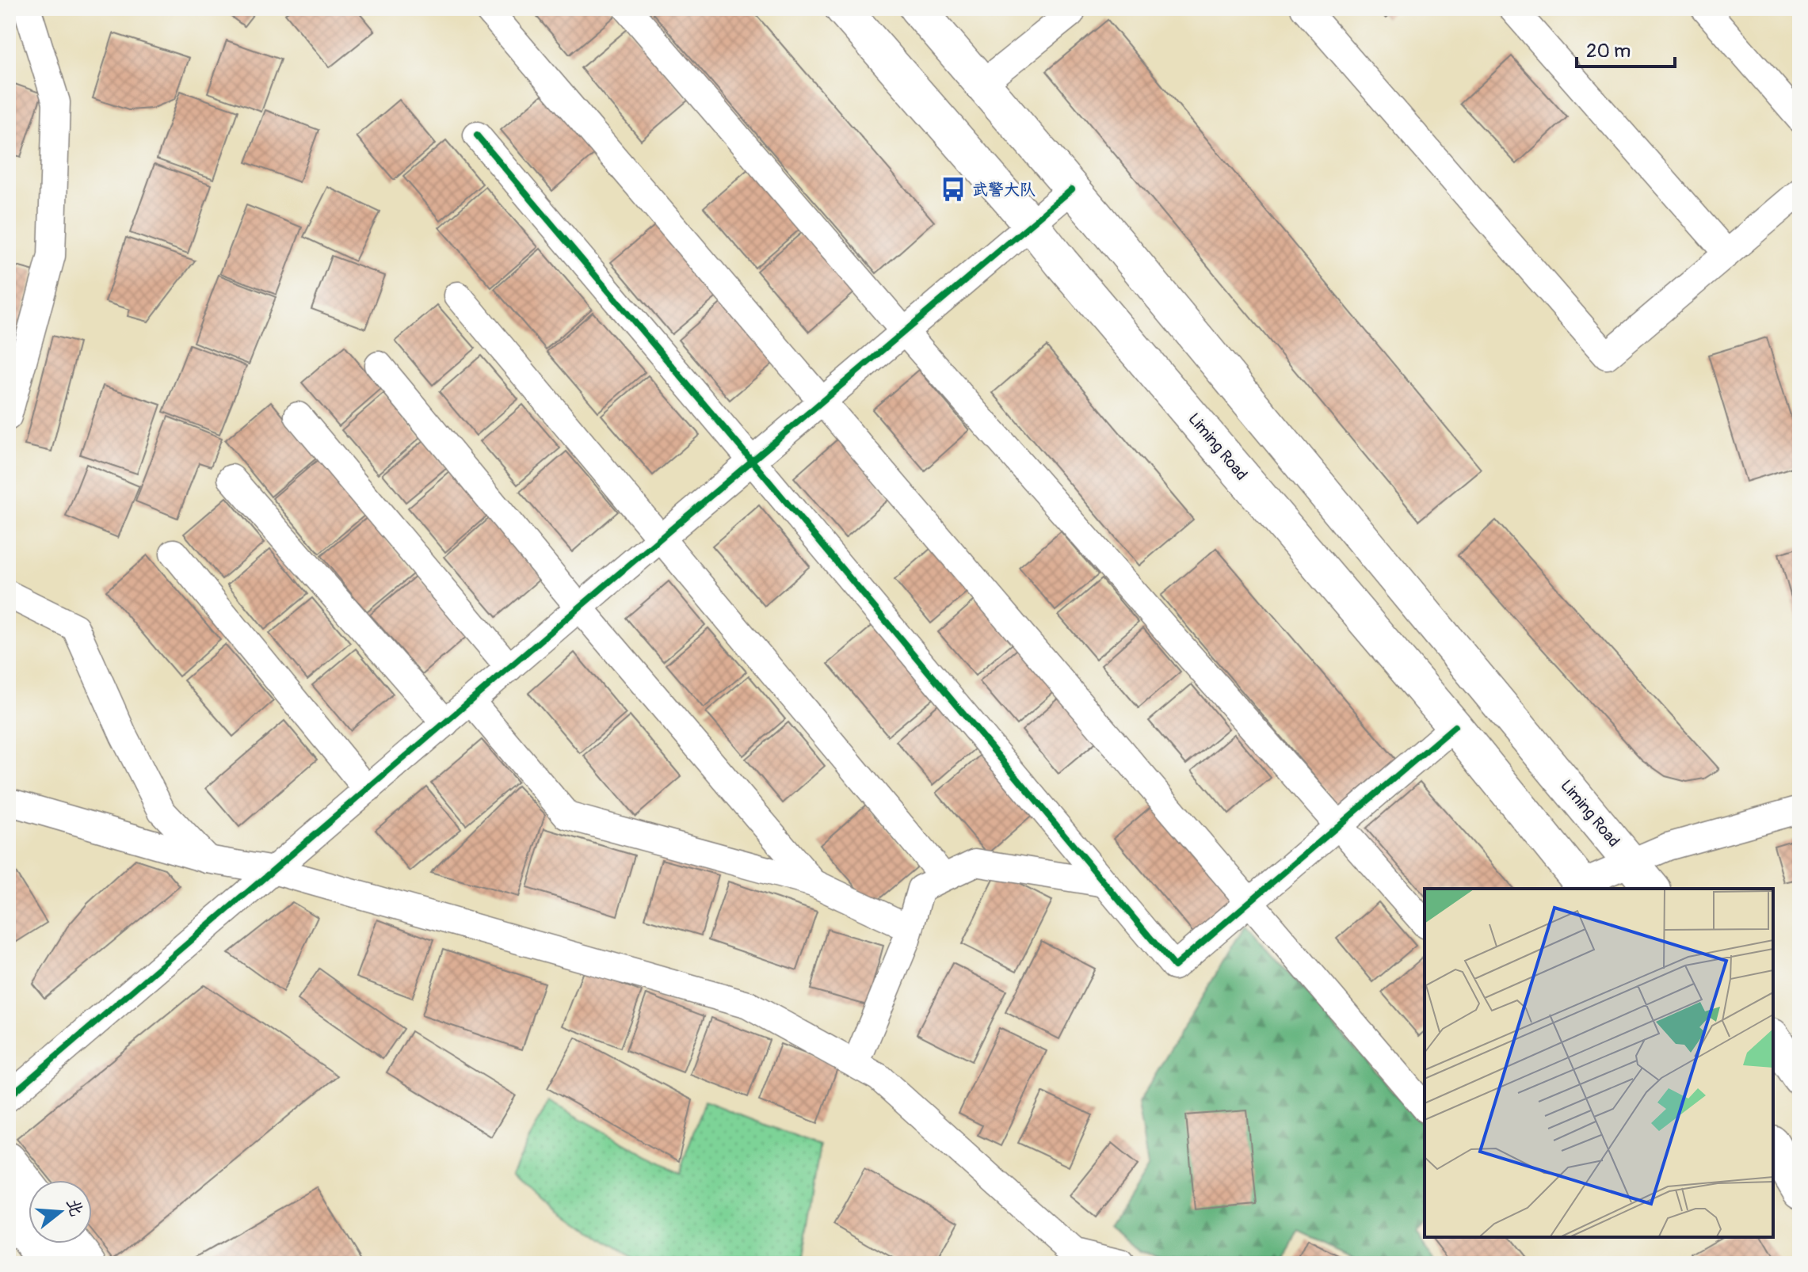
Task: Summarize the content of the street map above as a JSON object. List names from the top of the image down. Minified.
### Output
{"streets":{"street":["Liming Road"]},"places":{"bus stop":["武警大队"]},"scale_bar":"20 m","north":"right"}
